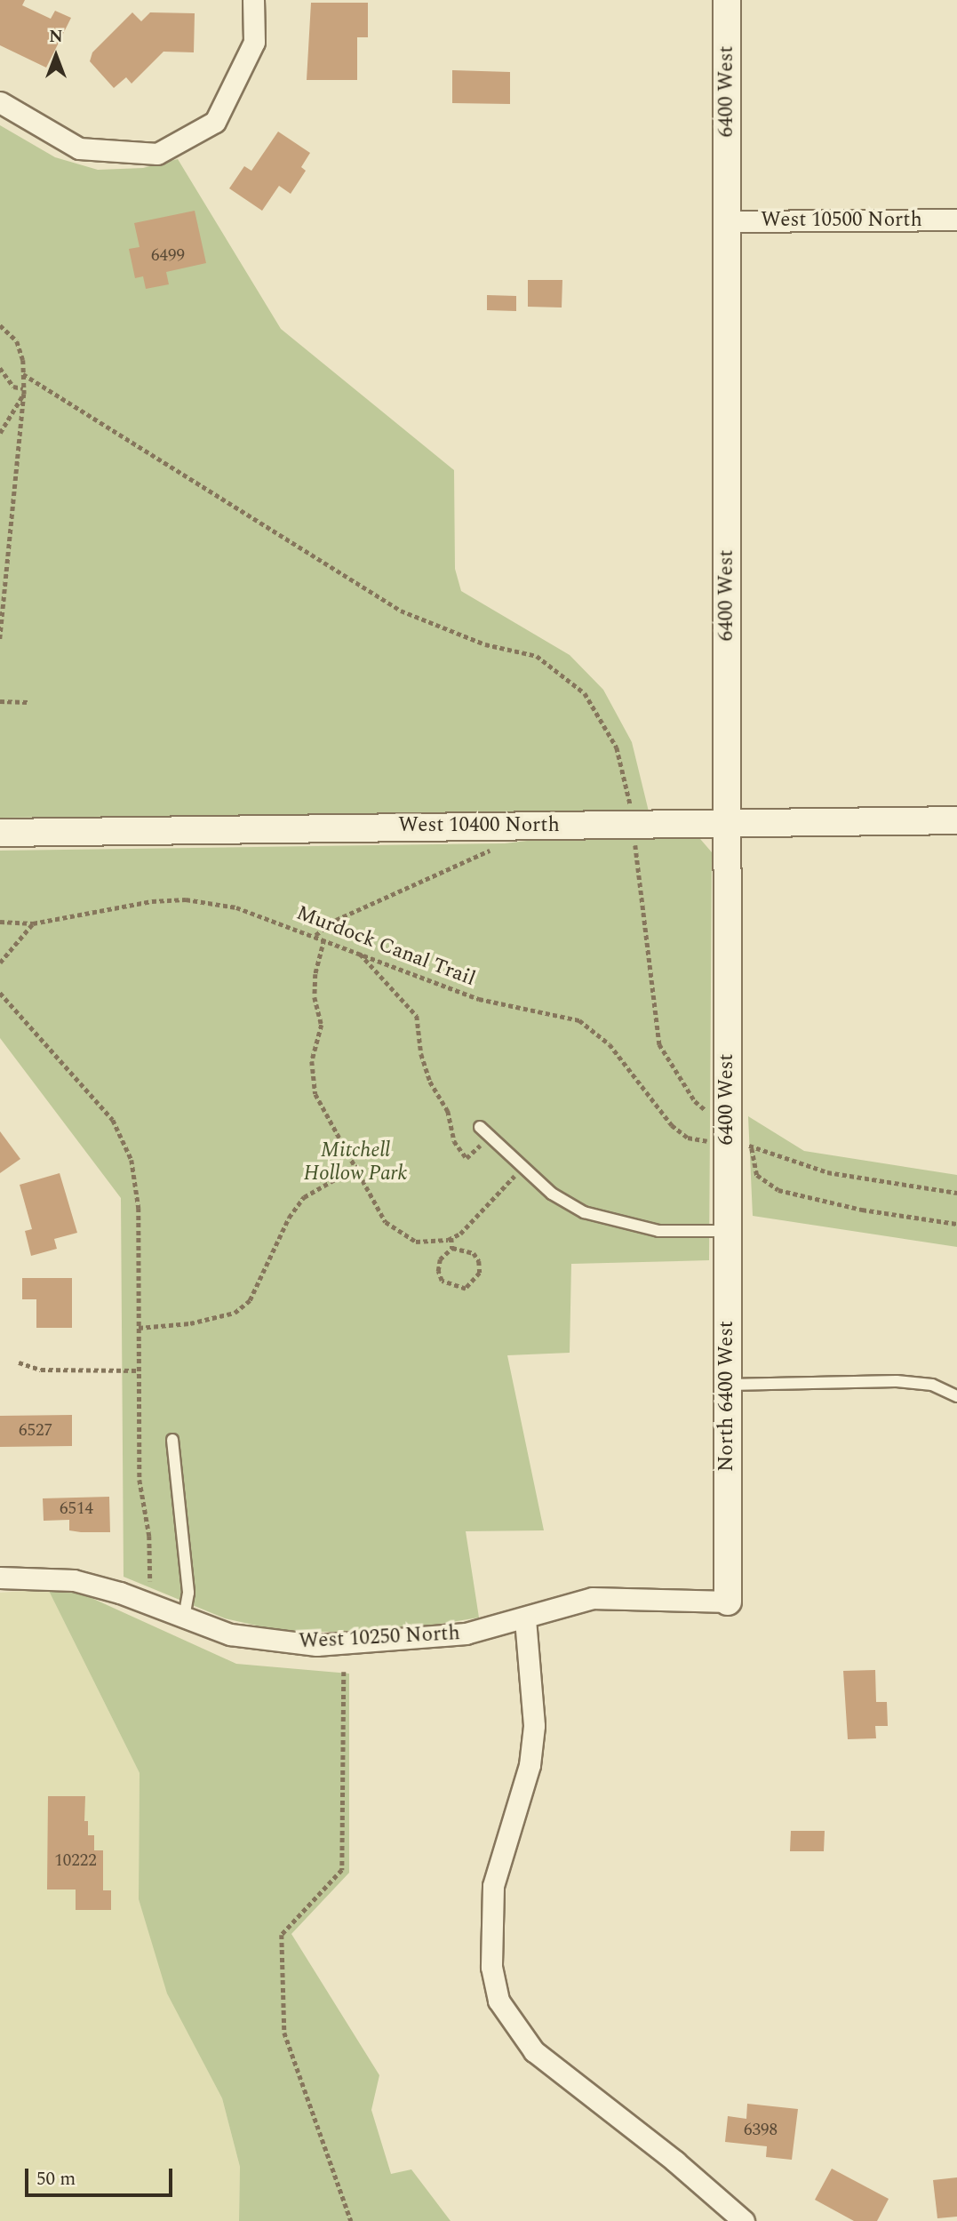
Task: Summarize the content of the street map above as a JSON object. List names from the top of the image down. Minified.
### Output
{"streets":{"street":["6400 West","West 10500 North","West 10400 North","North 6400 West","West 10250 North"],"path":["Murdock Canal Trail"]},"crossings":[["6400 West","West 10500 North"],["6400 West","West 10400 North"],["6400 West","Murdock Canal Trail"],["6400 West","North 6400 West"],["North 6400 West","West 10250 North"]],"parks":["Mitchell Hollow Park"],"house_numbers":["6499","6527","6514","10222","6398"],"scale_bar":"50 m","north":"top"}
